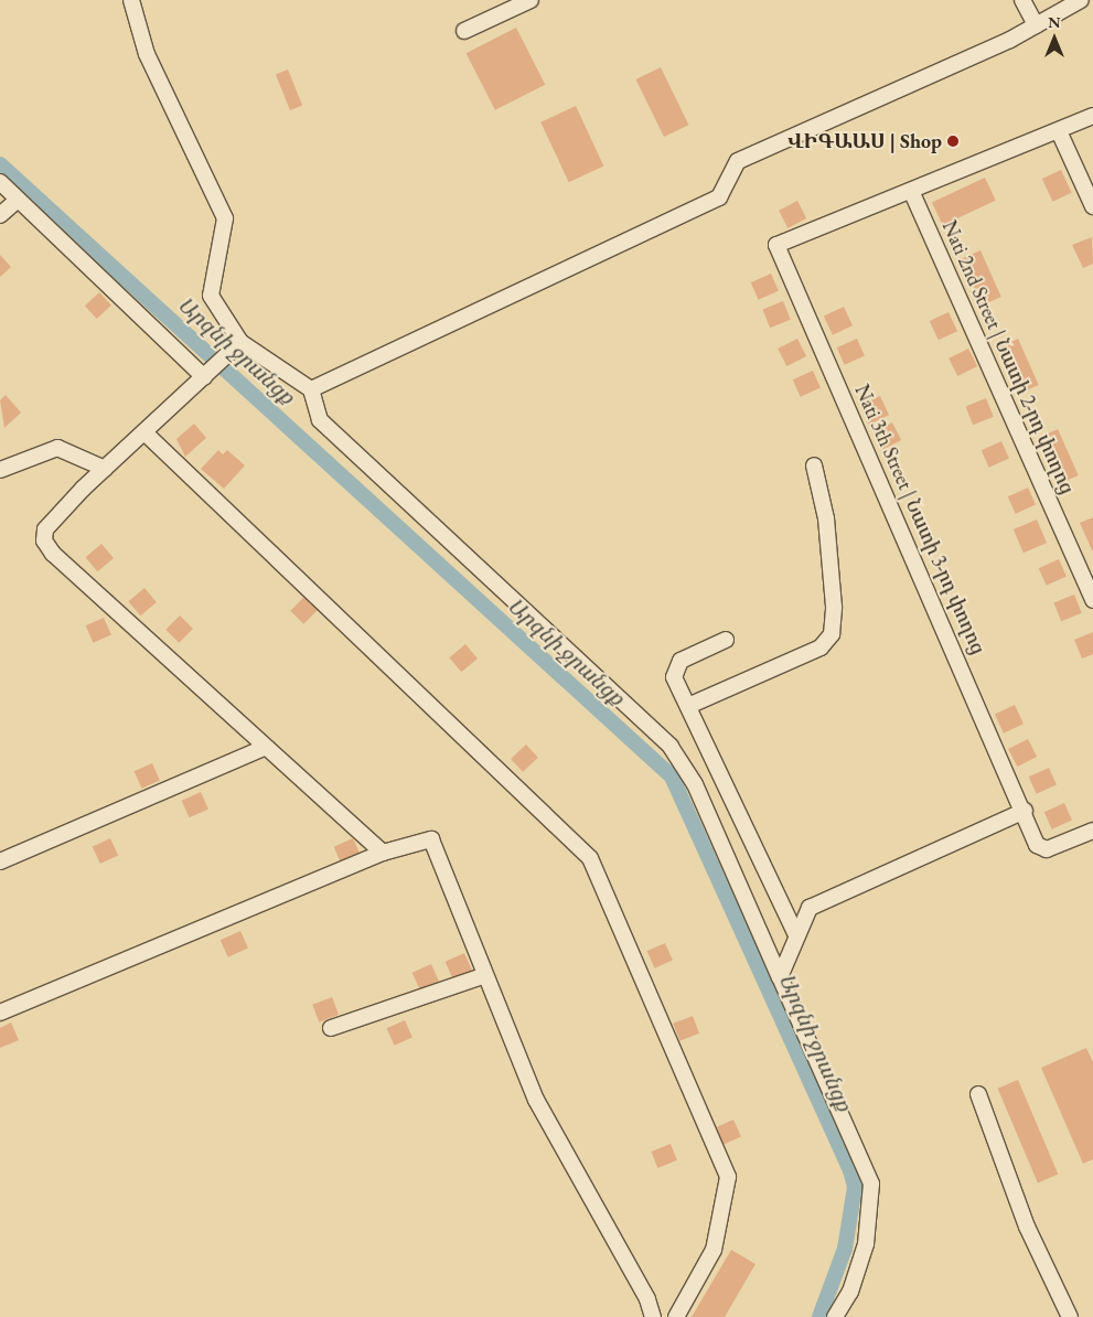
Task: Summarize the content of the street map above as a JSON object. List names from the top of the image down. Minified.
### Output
{"streets":{"street":["Nati 2nd Street | Նատի 2-րդ փողոց","Nati 3th Street | Նատի 3-րդ փողոց"]},"crossings":[["Nati 2nd Street | Նատի 2-րդ փողոց","Nati 3th Street | Նատի 3-րդ փողոց"]],"water":["Արզնի ջրանցք"],"places":["ՎԻԳԱԱՍ | Shop"],"north":"top"}
